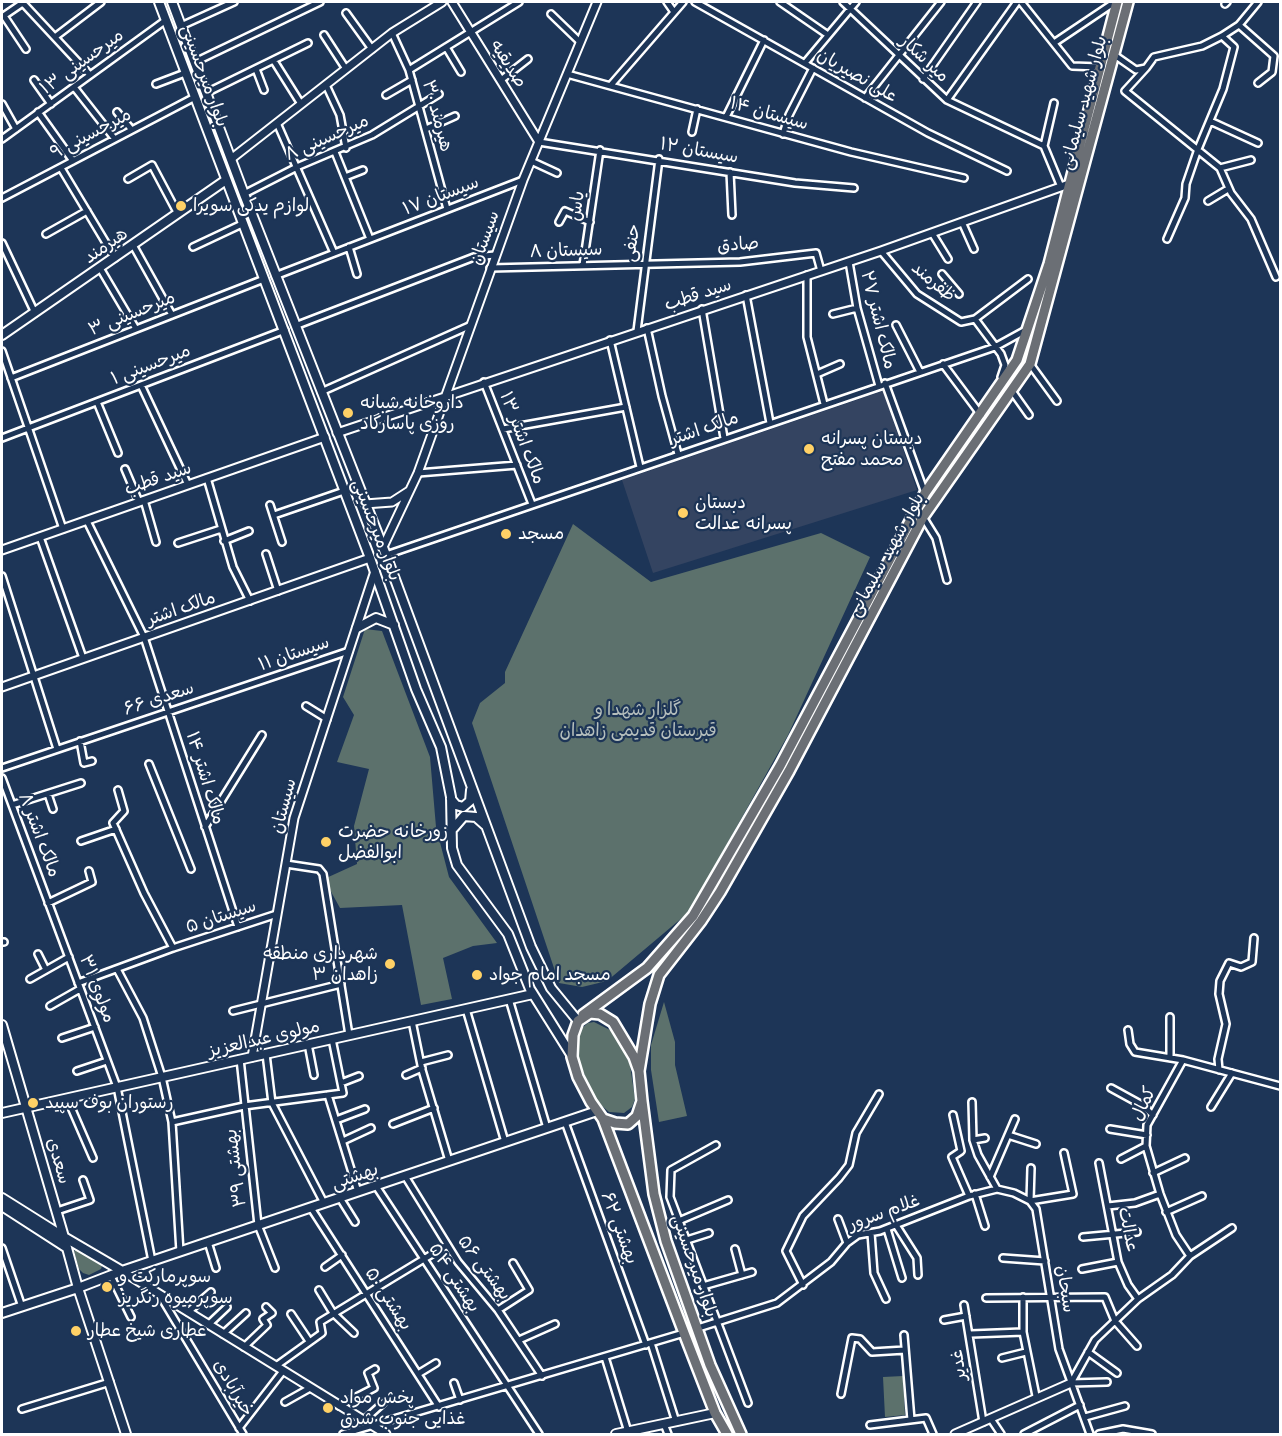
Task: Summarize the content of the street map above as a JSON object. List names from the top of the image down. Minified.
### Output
{"streets":{"main road":["بلوار میرحسینی","بلوار شهید سلیمانی","هیرمند","مولوی عبدالعزیز","سعدی","بهشتی"],"street":["میر شکار","میرحسینی ۱۳","صدیقیه","علی نصیریان","سیستان ۱۴","هیرمند ۳۰","میرحسینی ۹","میرحسینی ۸","سیستان ۱۲","سیستان ۱۷","یاس","سیستان","حنفی","صادق","سیستان ۸","ظفرمند","سید قطب","میرحسینی ۳","مالک اشتر ۲۷","میرحسینی ۱","مالک اشتر","مالک اشتر ۱۳","سیستان ۱۱","سعدی ۶۶","مالک اشتر ۱۴","مالک اشتر ۸","سیستان ۵","مولوی ۳۱","کمال","بهشتی ۳۹","غلام سرور","بهشتی ۶۲","عدالت","بهشتی ۵۶","بهشتی ۵۴","سبحان","بهشتی ۵۰","غدیر","خیرآبادی"]},"crossings":[["میرحسینی ۱۳","بلوار میرحسینی"],["صدیقیه","سیستان ۱۲"],["صدیقیه","سیستان"],["بلوار میرحسینی","بلوار شهید سلیمانی"],["بلوار میرحسینی","میرحسینی ۹"],["بلوار میرحسینی","میرحسینی ۸"],["بلوار میرحسینی","سیستان ۱۷"],["بلوار میرحسینی","سیستان"],["بلوار میرحسینی","هیرمند"],["بلوار میرحسینی","سید قطب"],["بلوار میرحسینی","میرحسینی ۳"],["بلوار میرحسینی","میرحسینی ۱"],["بلوار میرحسینی","مالک اشتر"],["بلوار میرحسینی","مولوی عبدالعزیز"],["بلوار میرحسینی","بهشتی"],["بلوار میرحسینی","غلام سرور"],["بلوار شهید سلیمانی","سید قطب"],["بلوار شهید سلیمانی","مالک اشتر"],["سیستان ۱۴","سیستان"],["هیرمند ۳۰","میرحسینی ۸"],["هیرمند ۳۰","سیستان ۱۷"],["سیستان ۱۲","یاس"],["سیستان ۱۲","سیستان"],["سیستان ۱۲","حنفی"],["سیستان ۱۷","سیستان"],["یاس","سیستان ۸"],["سیستان","سیستان ۸"],["سیستان","سید قطب"],["سیستان","سیستان ۱۱"],["سیستان","سیستان ۵"],["سیستان","مولوی عبدالعزیز"],["حنفی","صادق"],["حنفی","سیستان ۸"],["حنفی","سید قطب"],["صادق","سیستان ۸"],["صادق","سید قطب"],["ظفرمند","سید قطب"],["سید قطب","مالک اشتر ۲۷"],["سید قطب","مالک اشتر ۱۳"],["سید قطب","مالک اشتر ۱۴"],["مالک اشتر ۲۷","مالک اشتر"],["مالک اشتر","مالک اشتر ۱۳"],["مالک اشتر","مالک اشتر ۱۴"],["سیستان ۱۱","سعدی ۶۶"],["سعدی ۶۶","مالک اشتر ۱۴"],["مالک اشتر ۱۴","سیستان ۵"],["مالک اشتر ۸","مولوی ۳۱"],["سیستان ۵","مولوی ۳۱"],["مولوی ۳۱","مولوی عبدالعزیز"],["مولوی ۳۱","بهشتی"],["مولوی عبدالعزیز","سعدی"],["مولوی عبدالعزیز","بهشتی ۳۹"],["سعدی","بهشتی"],["بهشتی ۳۹","بهشتی"],["بهشتی","بهشتی ۶۲"],["بهشتی","بهشتی ۵۶"],["بهشتی","بهشتی ۵۴"],["بهشتی","بهشتی ۵۰"]],"parks":["گلزار شهدا و قبرستان قدیمی زاهدان"],"places":["لوازم یدکی سویرا","داروخانه شبانه روزی پاسارگاد","دبستان پسرانه محمد مفتح","دبستان پسرانه عدالت","مسجد","زورخانه حضرت ابوالفضل","شهرداری منطقه ۳ زاهدان","مسجد امام جواد","رستوران بوف سپید","سوپرمارکت و سوپرمیوه رنگریز","عطاری شیخ عطار","پخش مواد غذایی جنوب شرق"]}
